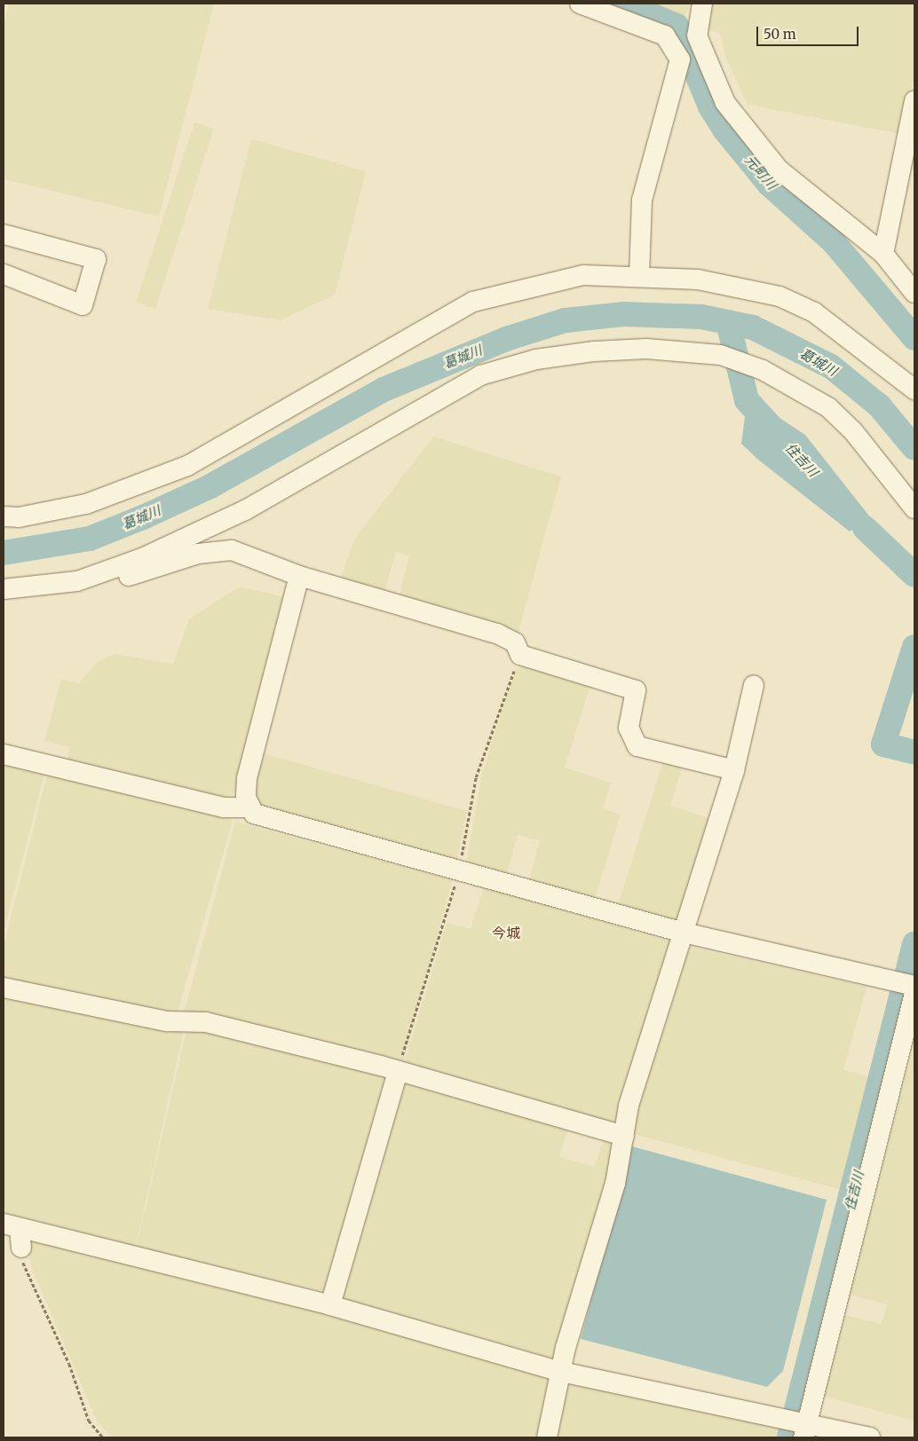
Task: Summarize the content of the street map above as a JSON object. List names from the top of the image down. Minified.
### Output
{"districts":["今城"],"water":["元町川","葛城川","住吉川"],"scale_bar":"50 m"}
